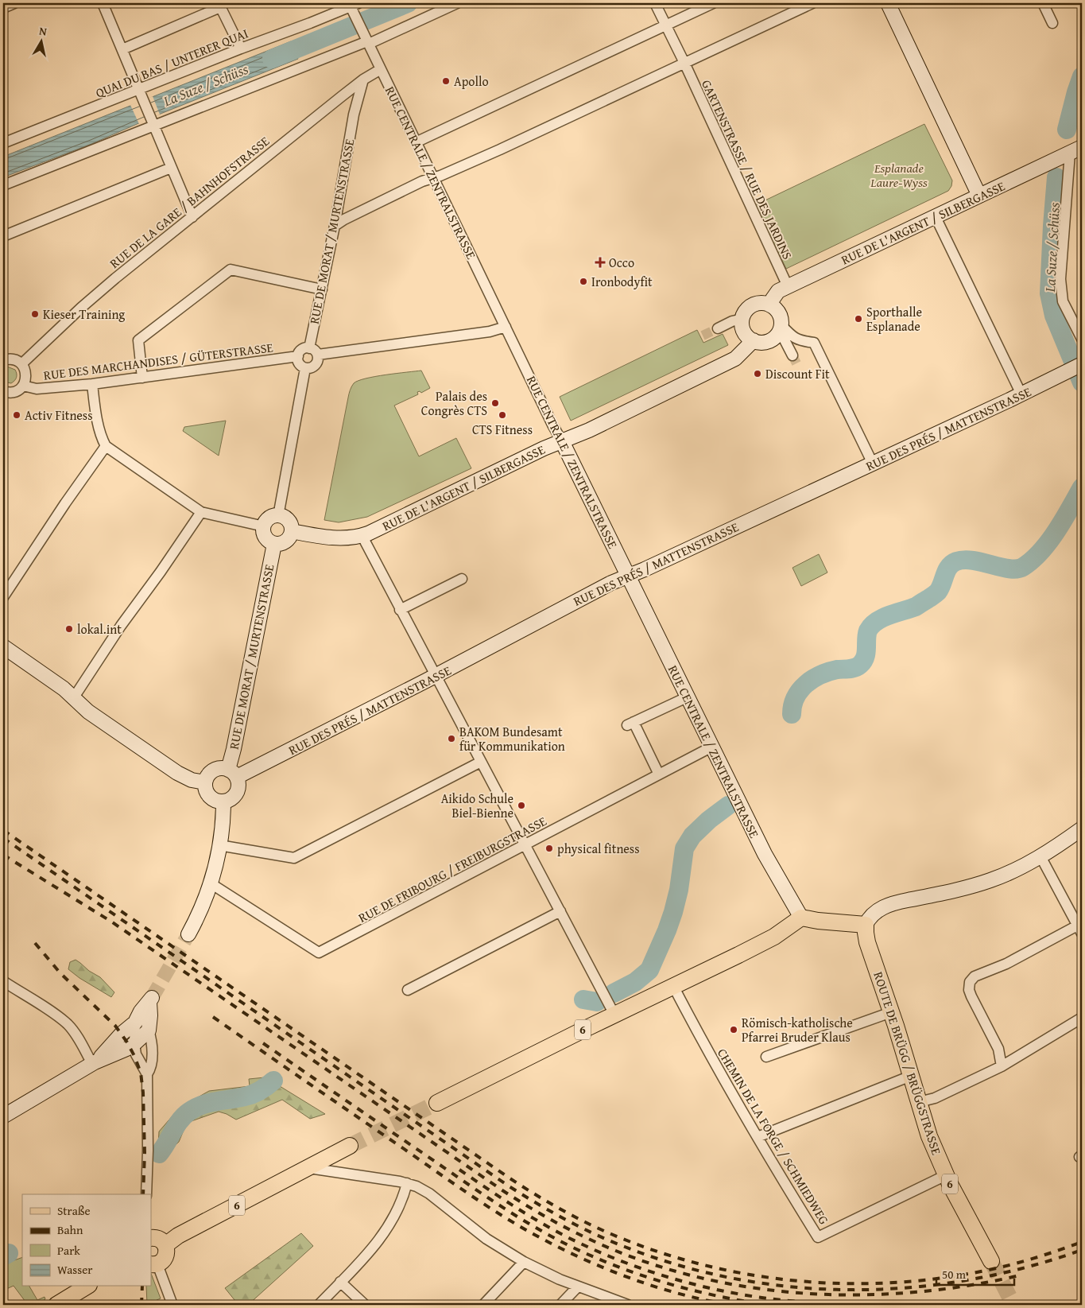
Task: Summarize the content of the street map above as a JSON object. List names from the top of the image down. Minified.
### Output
{"streets":{"main road":["RUE CENTRALE / ZENTRALSTRASSE","RUE DE L'ARGENT / SILBERGASSE","RUE DE MORAT / MURTENSTRASSE","RUE DES PRÉS / MATTENSTRASSE","6","ROUTE DE BRÜGG / BRÜGGSTRASSE"],"street":["QUAI DU BAS / UNTERER QUAI","GARTENSTRASSE / RUE DES JARDINS","RUE DE LA GARE / BAHNHOFSTRASSE","RUE DES MARCHANDISES / GÜTERSTRASSE","RUE DE FRIBOURG / FREIBURGSTRASSE","CHEMIN DE LA FORGE / SCHMIEDWEG"]},"crossings":[["QUAI DU BAS / UNTERER QUAI","RUE CENTRALE / ZENTRALSTRASSE"],["GARTENSTRASSE / RUE DES JARDINS","RUE DE L'ARGENT / SILBERGASSE"],["RUE CENTRALE / ZENTRALSTRASSE","RUE DE LA GARE / BAHNHOFSTRASSE"],["RUE CENTRALE / ZENTRALSTRASSE","RUE DE L'ARGENT / SILBERGASSE"],["RUE CENTRALE / ZENTRALSTRASSE","RUE DES PRÉS / MATTENSTRASSE"],["RUE CENTRALE / ZENTRALSTRASSE","RUE DE FRIBOURG / FREIBURGSTRASSE"],["RUE CENTRALE / ZENTRALSTRASSE","6"],["RUE DE LA GARE / BAHNHOFSTRASSE","RUE DE MORAT / MURTENSTRASSE"],["RUE DE L'ARGENT / SILBERGASSE","RUE DE MORAT / MURTENSTRASSE"],["RUE DE MORAT / MURTENSTRASSE","RUE DES MARCHANDISES / GÜTERSTRASSE"],["RUE DE MORAT / MURTENSTRASSE","RUE DES PRÉS / MATTENSTRASSE"],["6","CHEMIN DE LA FORGE / SCHMIEDWEG"],["ROUTE DE BRÜGG / BRÜGGSTRASSE","CHEMIN DE LA FORGE / SCHMIEDWEG"]],"water":["La Suze / Schüss"],"parks":["Esplanade Laure-Wyss"],"places":{"other":["Apollo","Ironbodyfit","Kieser Training","Sporthalle Esplanade","Discount Fit","Palais des Congrès CTS","Activ Fitness","CTS Fitness","lokal.int","BAKOM Bundesamt für Kommunikation","Aikido Schule Biel-Bienne","physical fitness","Römisch-katholische Pfarrei Bruder Klaus"],"health":["Occo"]},"legend":["Straße","Bahn","Park","Wasser"],"scale_bar":"50 m","north":"top"}
